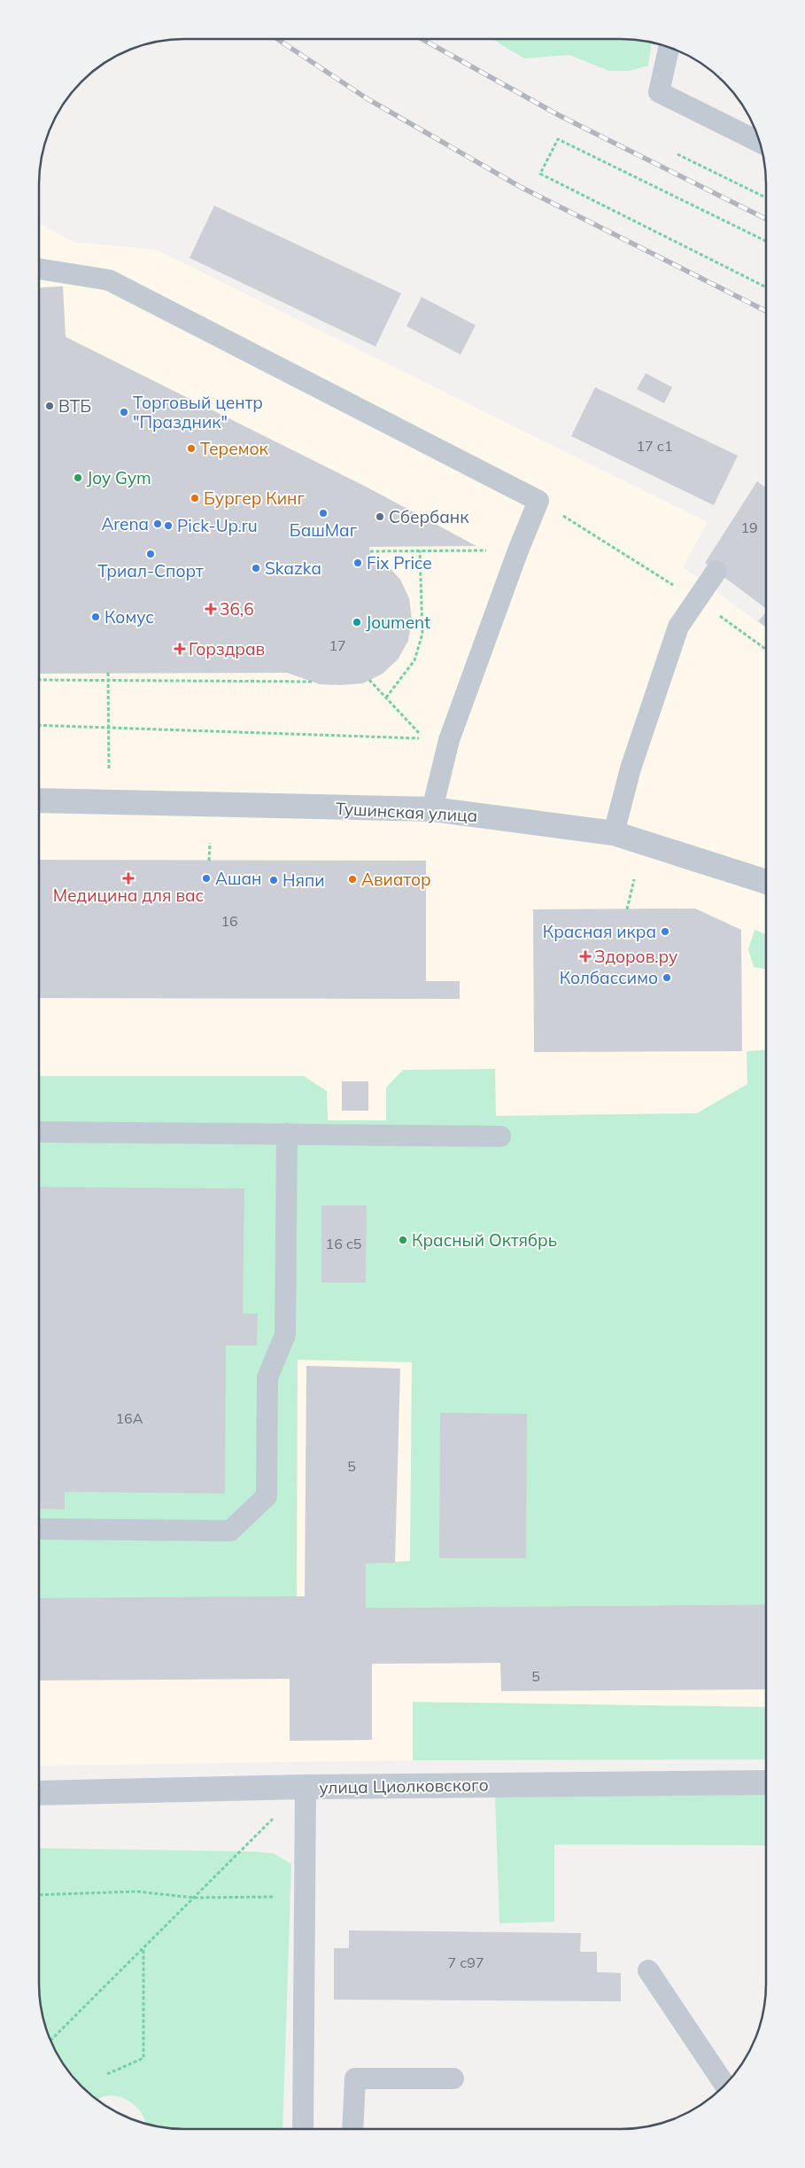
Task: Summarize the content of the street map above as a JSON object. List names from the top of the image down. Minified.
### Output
{"streets":{"street":["Тушинская улица","улица Циолковского"]},"places":{"other":["ВТБ","Торговый центр \"Праздник\"","Теремок","Joy Gym","Бургер Кинг","БашМаг","Сбербанк","Arena","Pick-Up.ru","Триал-Спорт","Fix Price","Skazka","Комус","Joument","Ашан","Авиатор","Няпи","Красная икра","Колбассимо","Красный Октябрь"],"health":["36,6","Горздрав","Медицина для вас","Здоров.ру"]},"house_numbers":["17 с1","19","17","16","16 c5","16A","5","5","7 с97"]}
